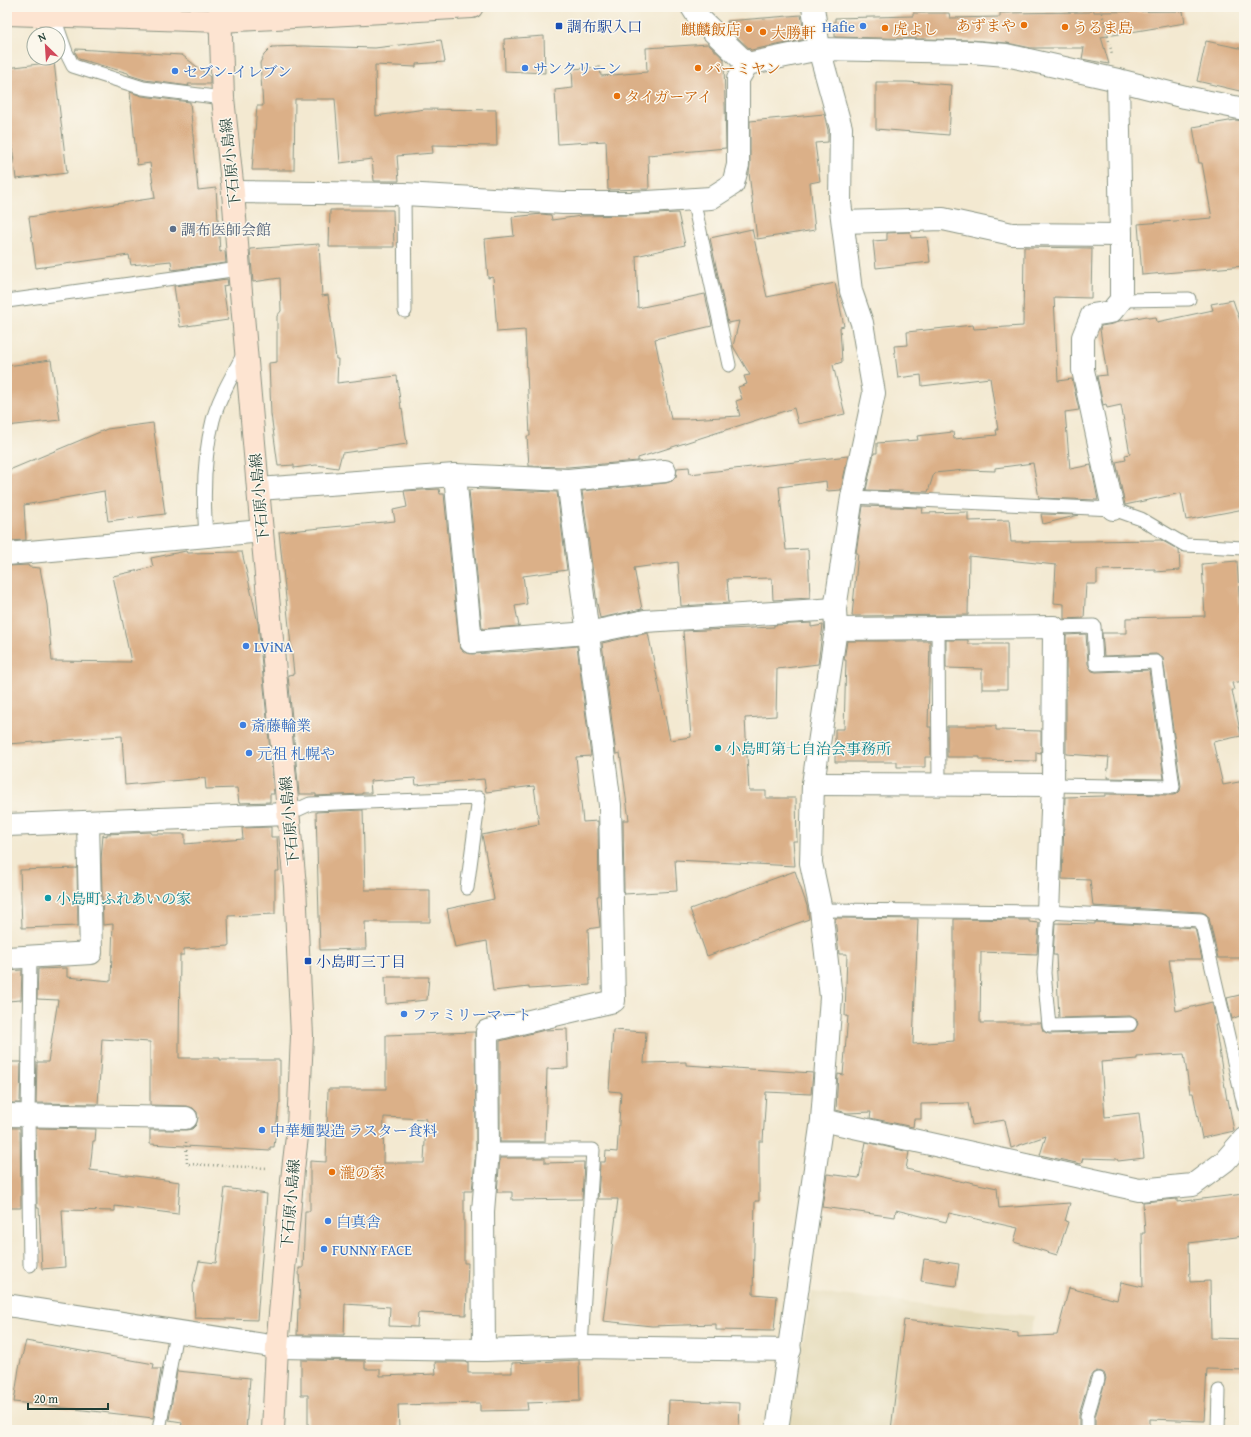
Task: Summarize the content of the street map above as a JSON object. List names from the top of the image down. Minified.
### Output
{"streets":{"main road":["下石原小島線"]},"places":{"other":["あずまや","Hafie","うるま島","虎よし","麒麟飯店","大勝軒","サンクリーン","バーミヤン","セブン-イレブン","タイガーアイ","調布医師会館","LViNA","斎藤輪業","小島町第七自治会事務所","元祖 札幌や","小島町ふれあいの家","ファミリーマート","中華麺製造 ラスター食料","瀧の家","白真舎","FUNNY FACE"],"transit":["調布駅入口","小島町三丁目"]},"scale_bar":"20 m","north":"top left"}
